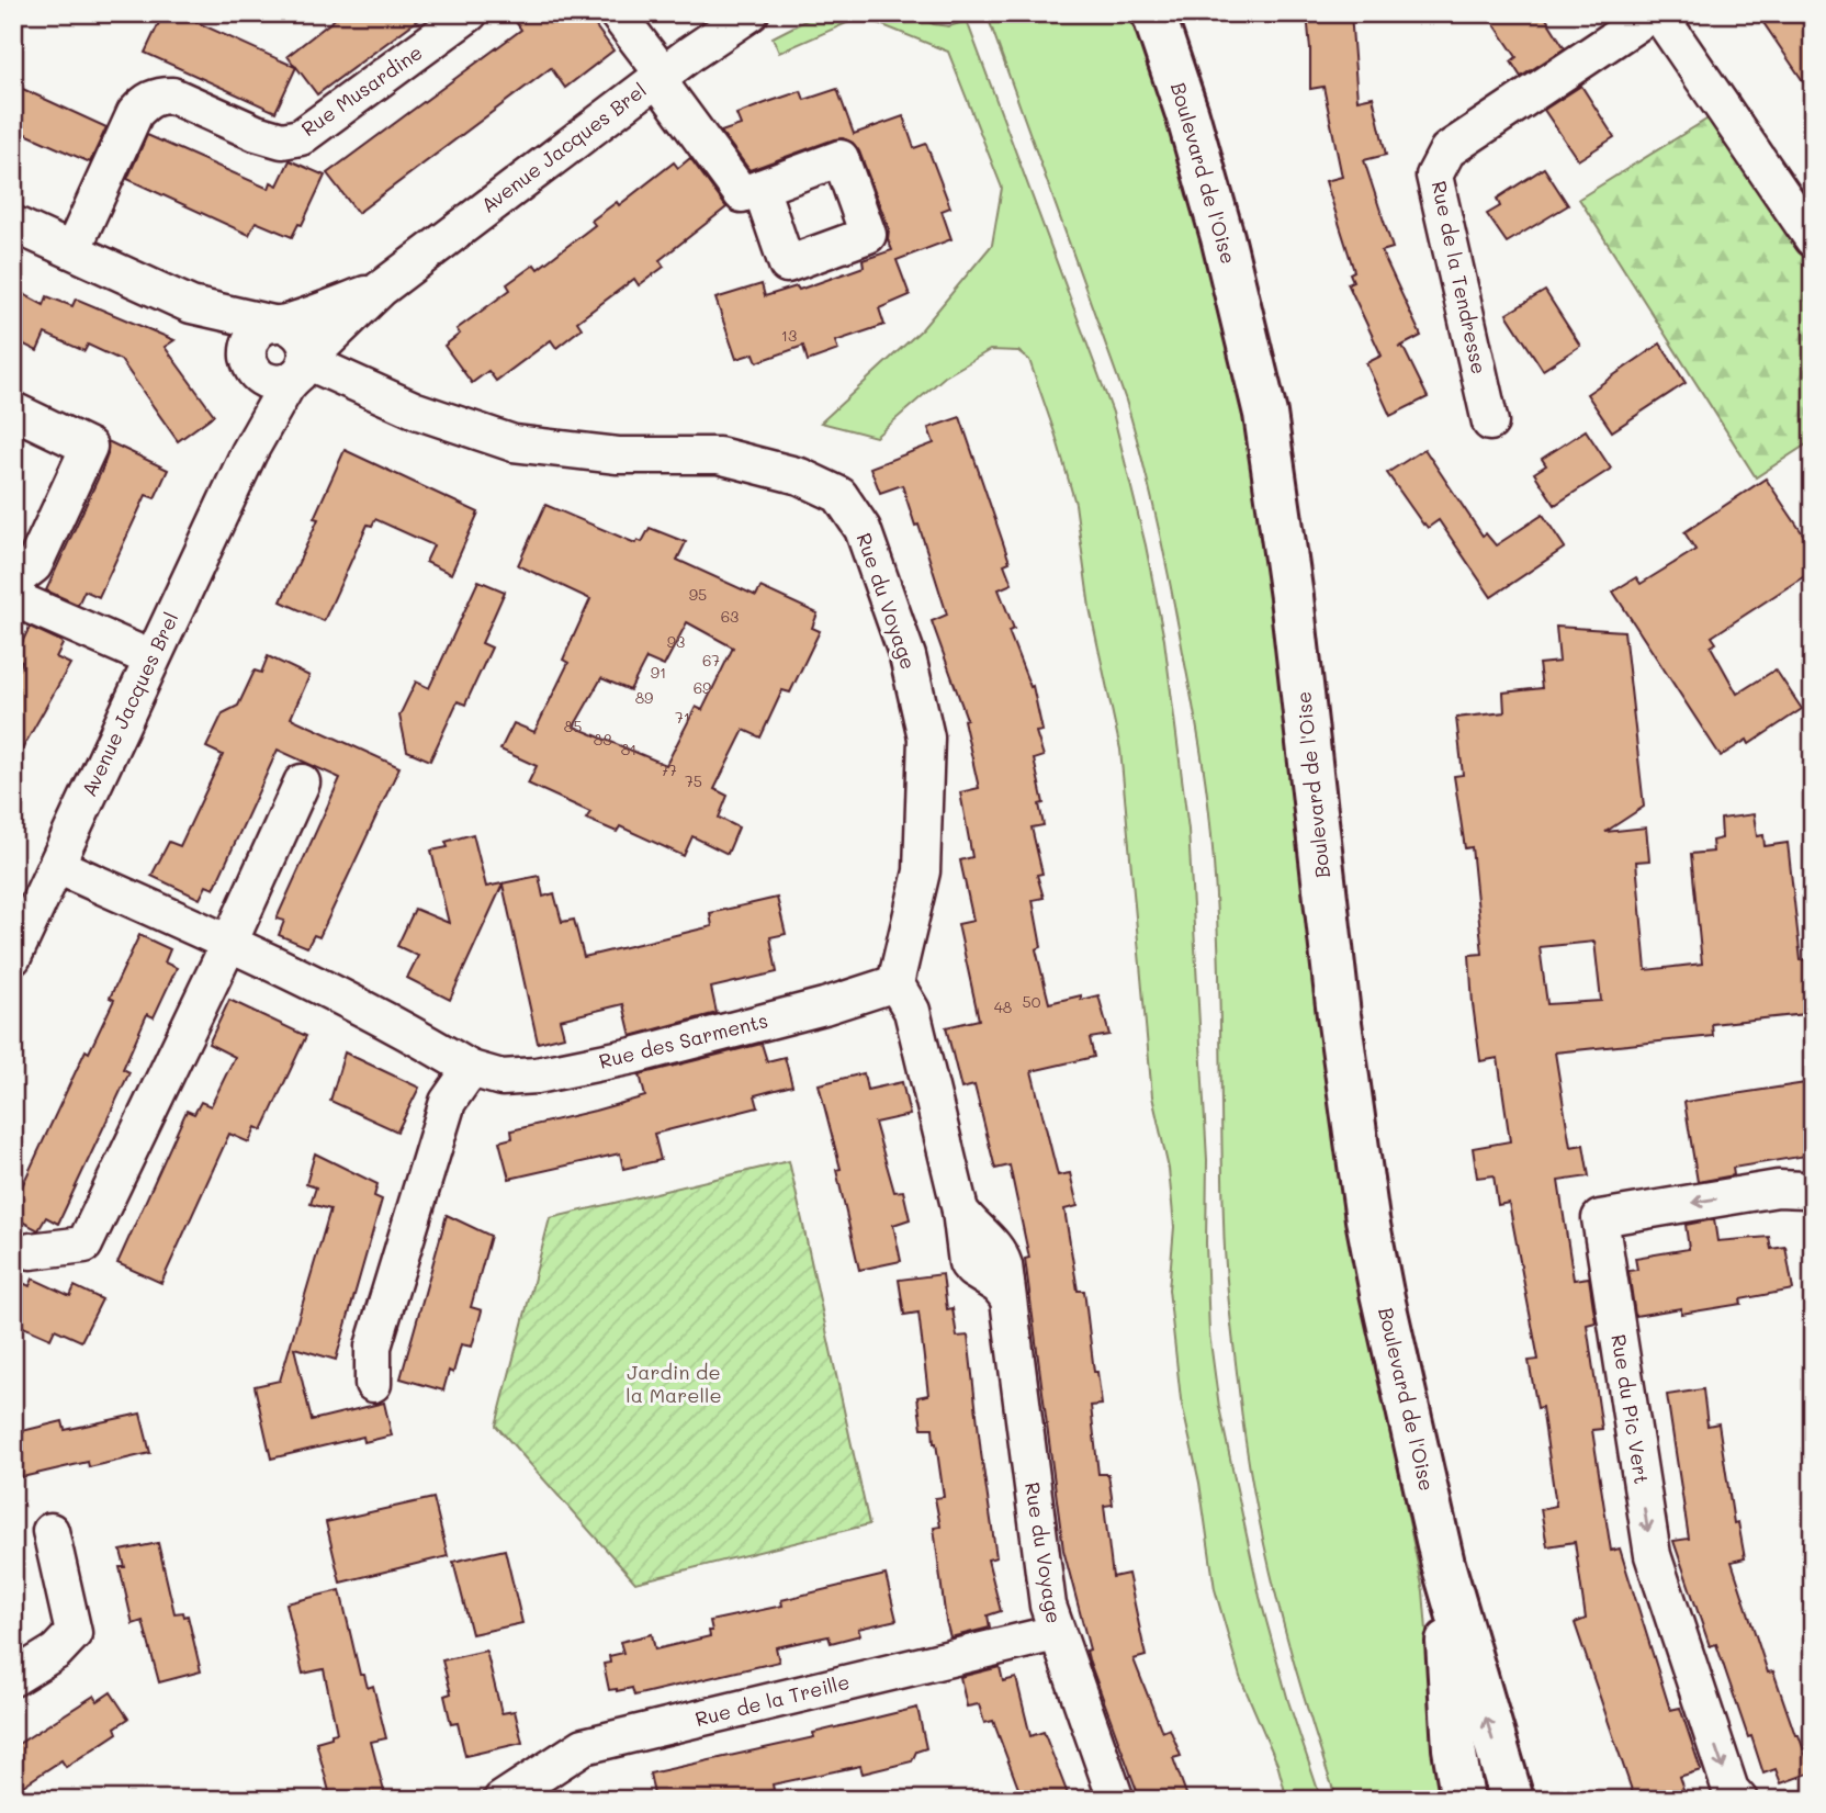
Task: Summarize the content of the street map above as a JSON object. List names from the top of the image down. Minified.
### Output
{"streets":{"main road":["Boulevard de l'Oise"],"street":["Rue Musardine","Avenue Jacques Brel","Rue de la Tendresse","Rue du Voyage","Rue des Sarments","Rue du Pic Vert","Rue de la Treille"]},"crossings":[["Avenue Jacques Brel","Rue du Voyage"],["Avenue Jacques Brel","Rue des Sarments"],["Rue du Voyage","Rue des Sarments"],["Rue du Voyage","Rue de la Treille"]],"parks":["Jardin de la Marelle"],"house_numbers":["13","95","63","93","67","91","69","89","71","85","83","81","77","75","50","48"]}
